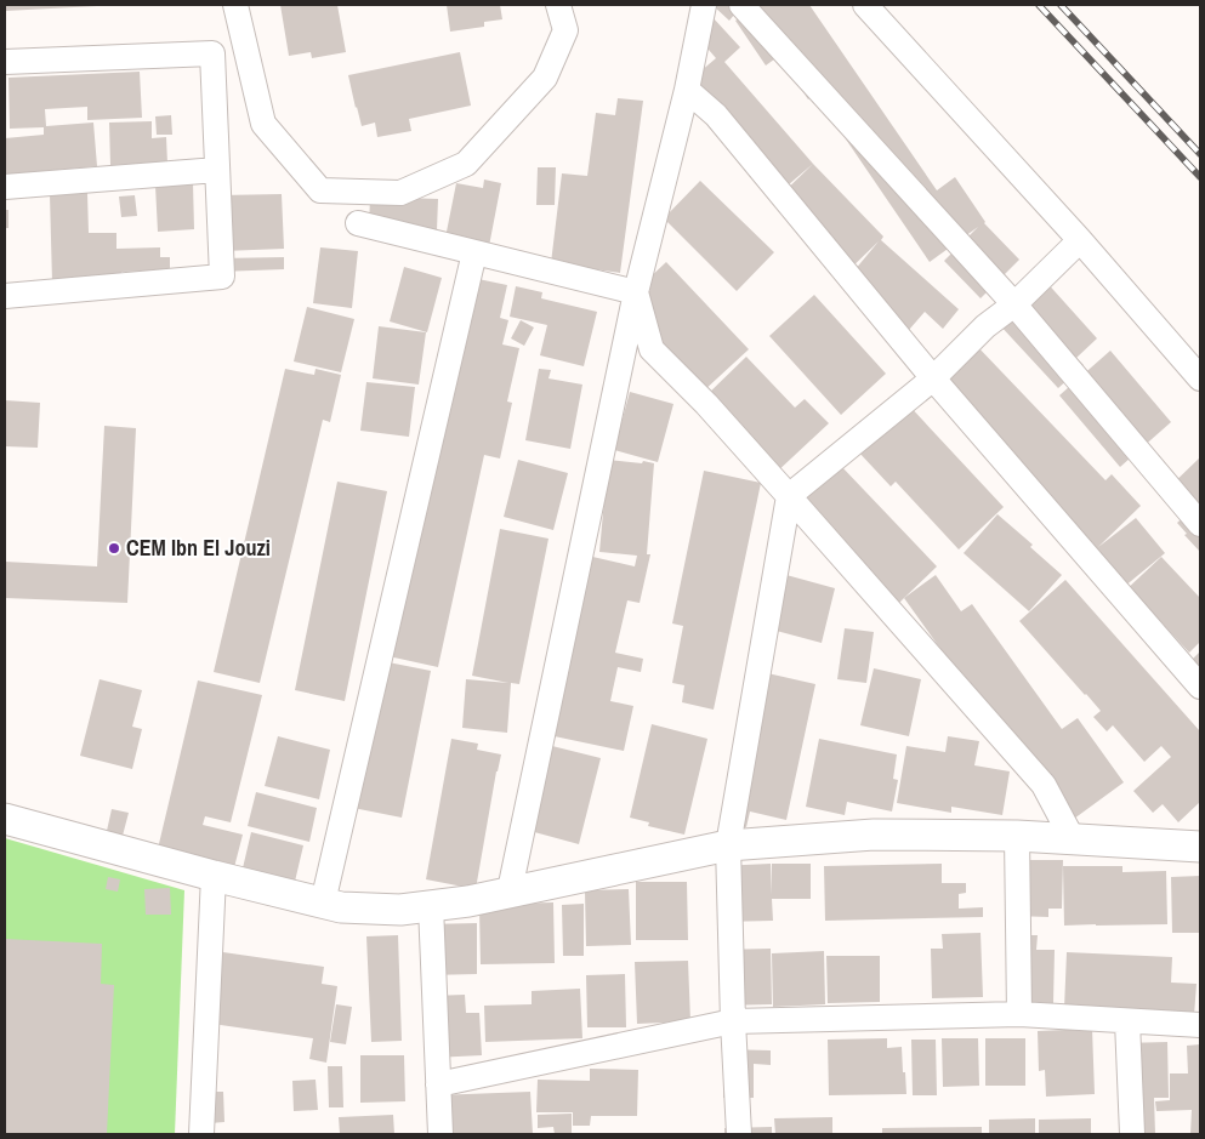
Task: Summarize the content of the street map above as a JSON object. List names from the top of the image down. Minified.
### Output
{"places":["CEM Ibn El Jouzi"]}
